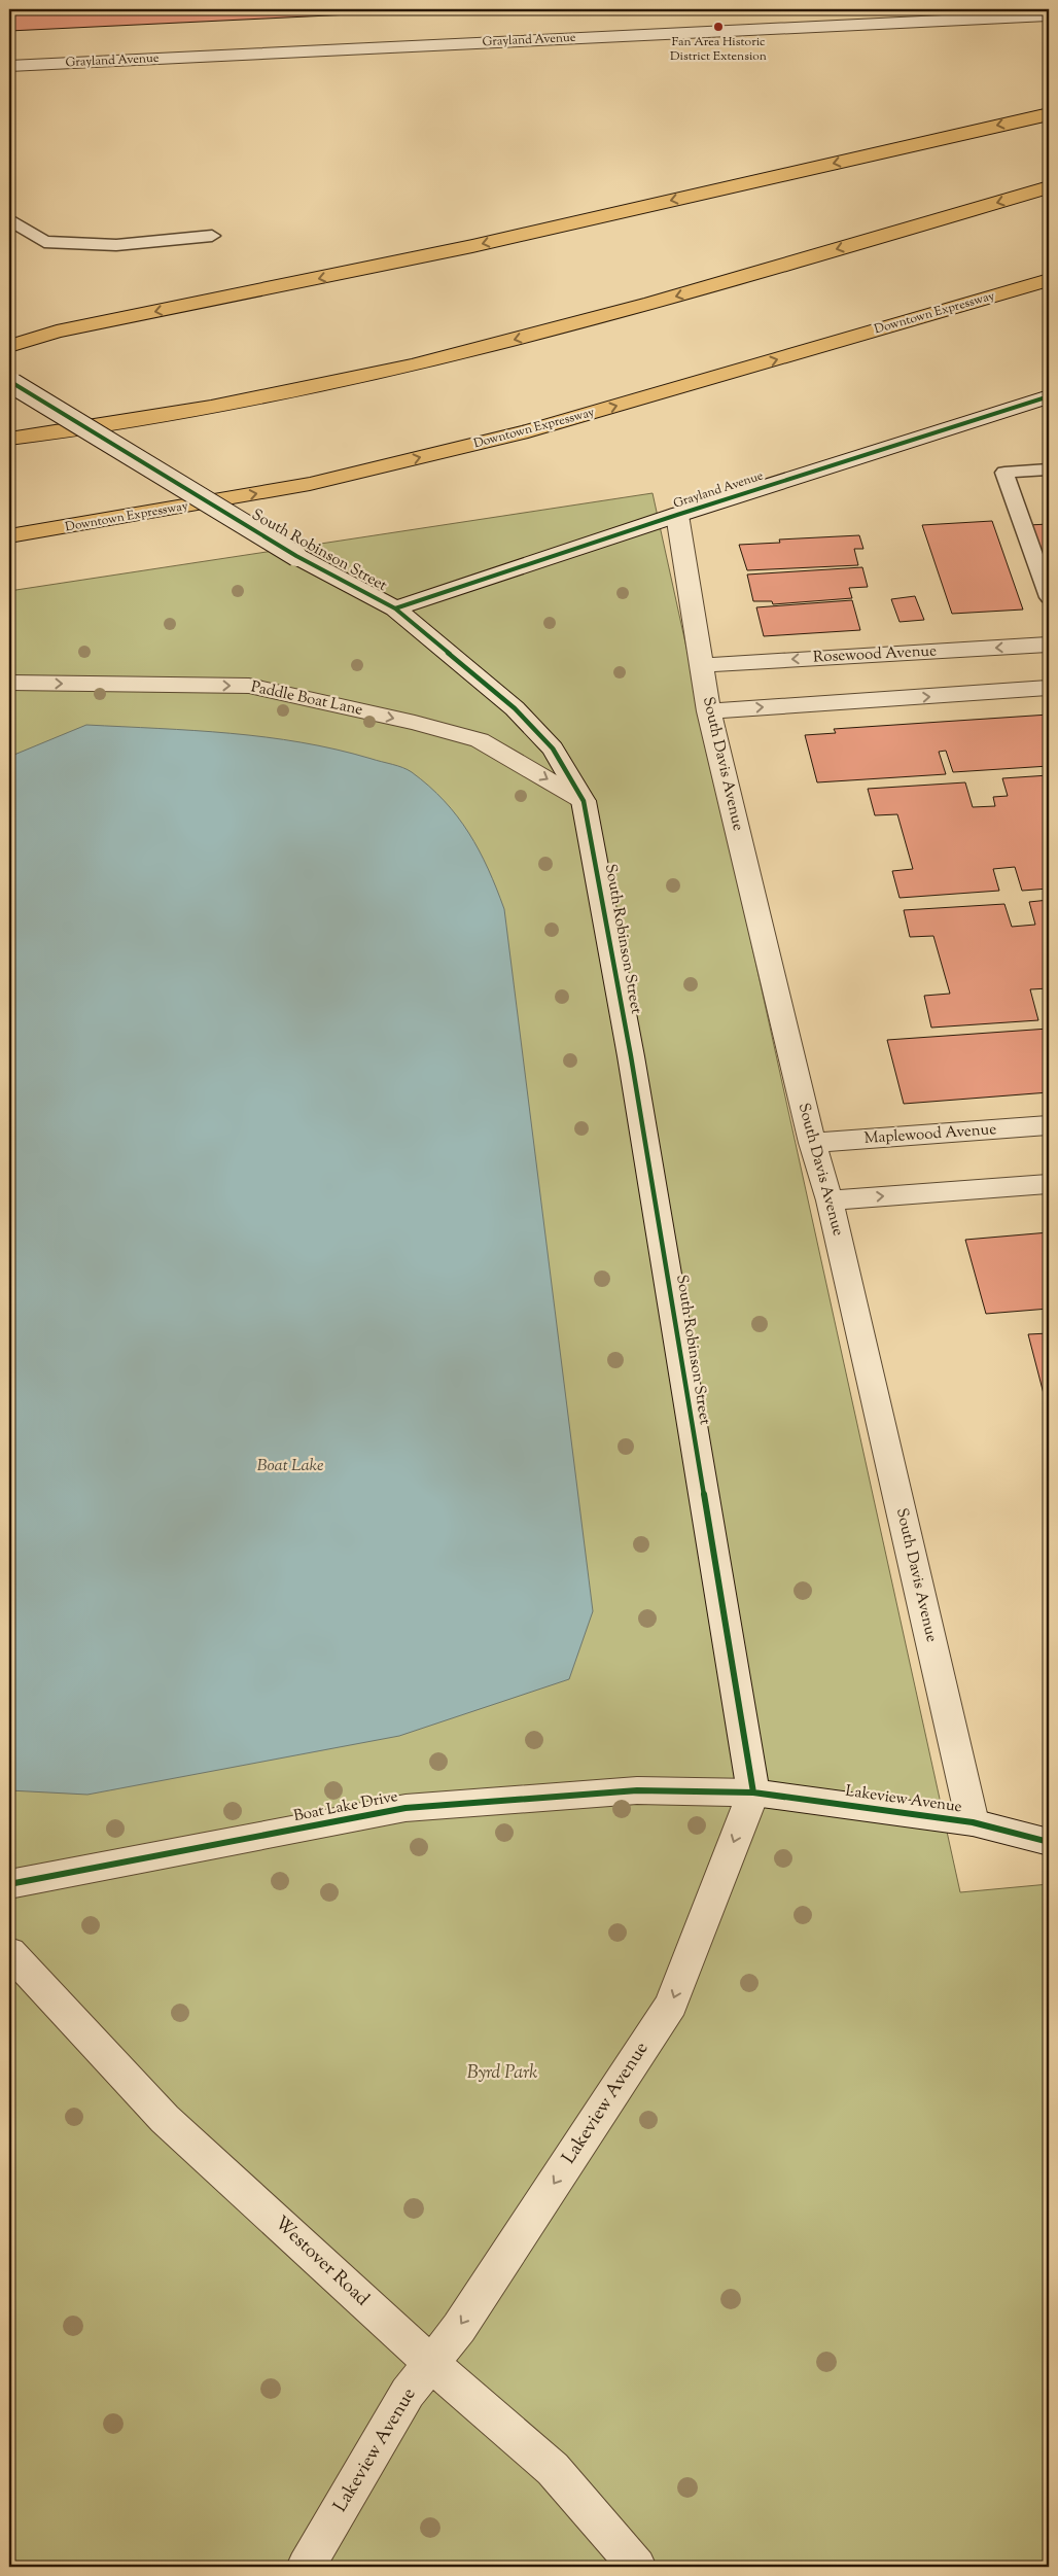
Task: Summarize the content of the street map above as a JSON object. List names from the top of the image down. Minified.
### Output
{"streets":{"highway":["Downtown Expressway"],"street":["Grayland Avenue","South Robinson Street","Rosewood Avenue","Paddle Boat Lane","South Davis Avenue","Maplewood Avenue","Lakeview Avenue","Boat Lake Drive","Westover Road"]},"crossings":[["Grayland Avenue","South Robinson Street"],["Grayland Avenue","South Davis Avenue"],["South Robinson Street","Paddle Boat Lane"],["South Robinson Street","Lakeview Avenue"],["South Robinson Street","Boat Lake Drive"],["Rosewood Avenue","South Davis Avenue"],["South Davis Avenue","Maplewood Avenue"],["South Davis Avenue","Lakeview Avenue"],["Lakeview Avenue","Boat Lake Drive"],["Lakeview Avenue","Westover Road"]],"one_way":["Paddle Boat Lane","Lakeview Avenue"],"water":["Boat Lake"],"parks":["Byrd Park"],"places":["Fan Area Historic District Extension"]}
